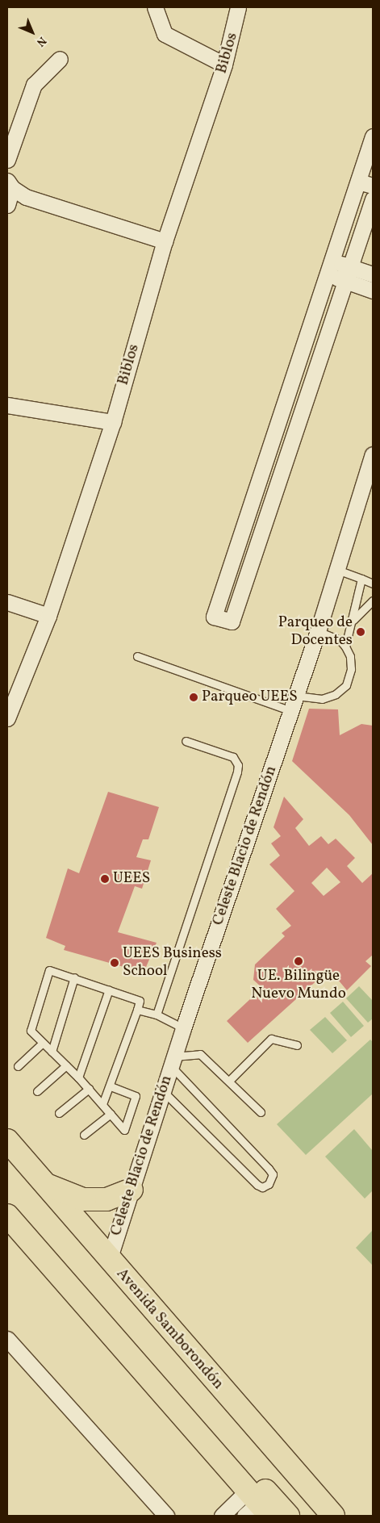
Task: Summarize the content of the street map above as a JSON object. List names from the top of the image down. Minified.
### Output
{"streets":{"highway":["Avenida Samborondón"],"street":["Biblos","Celeste Blacio de Rendón"]},"crossings":[["Celeste Blacio de Rendón","Avenida Samborondón"]],"places":["Parqueo de Docentes","Parqueo UEES","UEES","UE. Bilingüe Nuevo Mundo","UEES Business School"],"north":"bottom right"}
